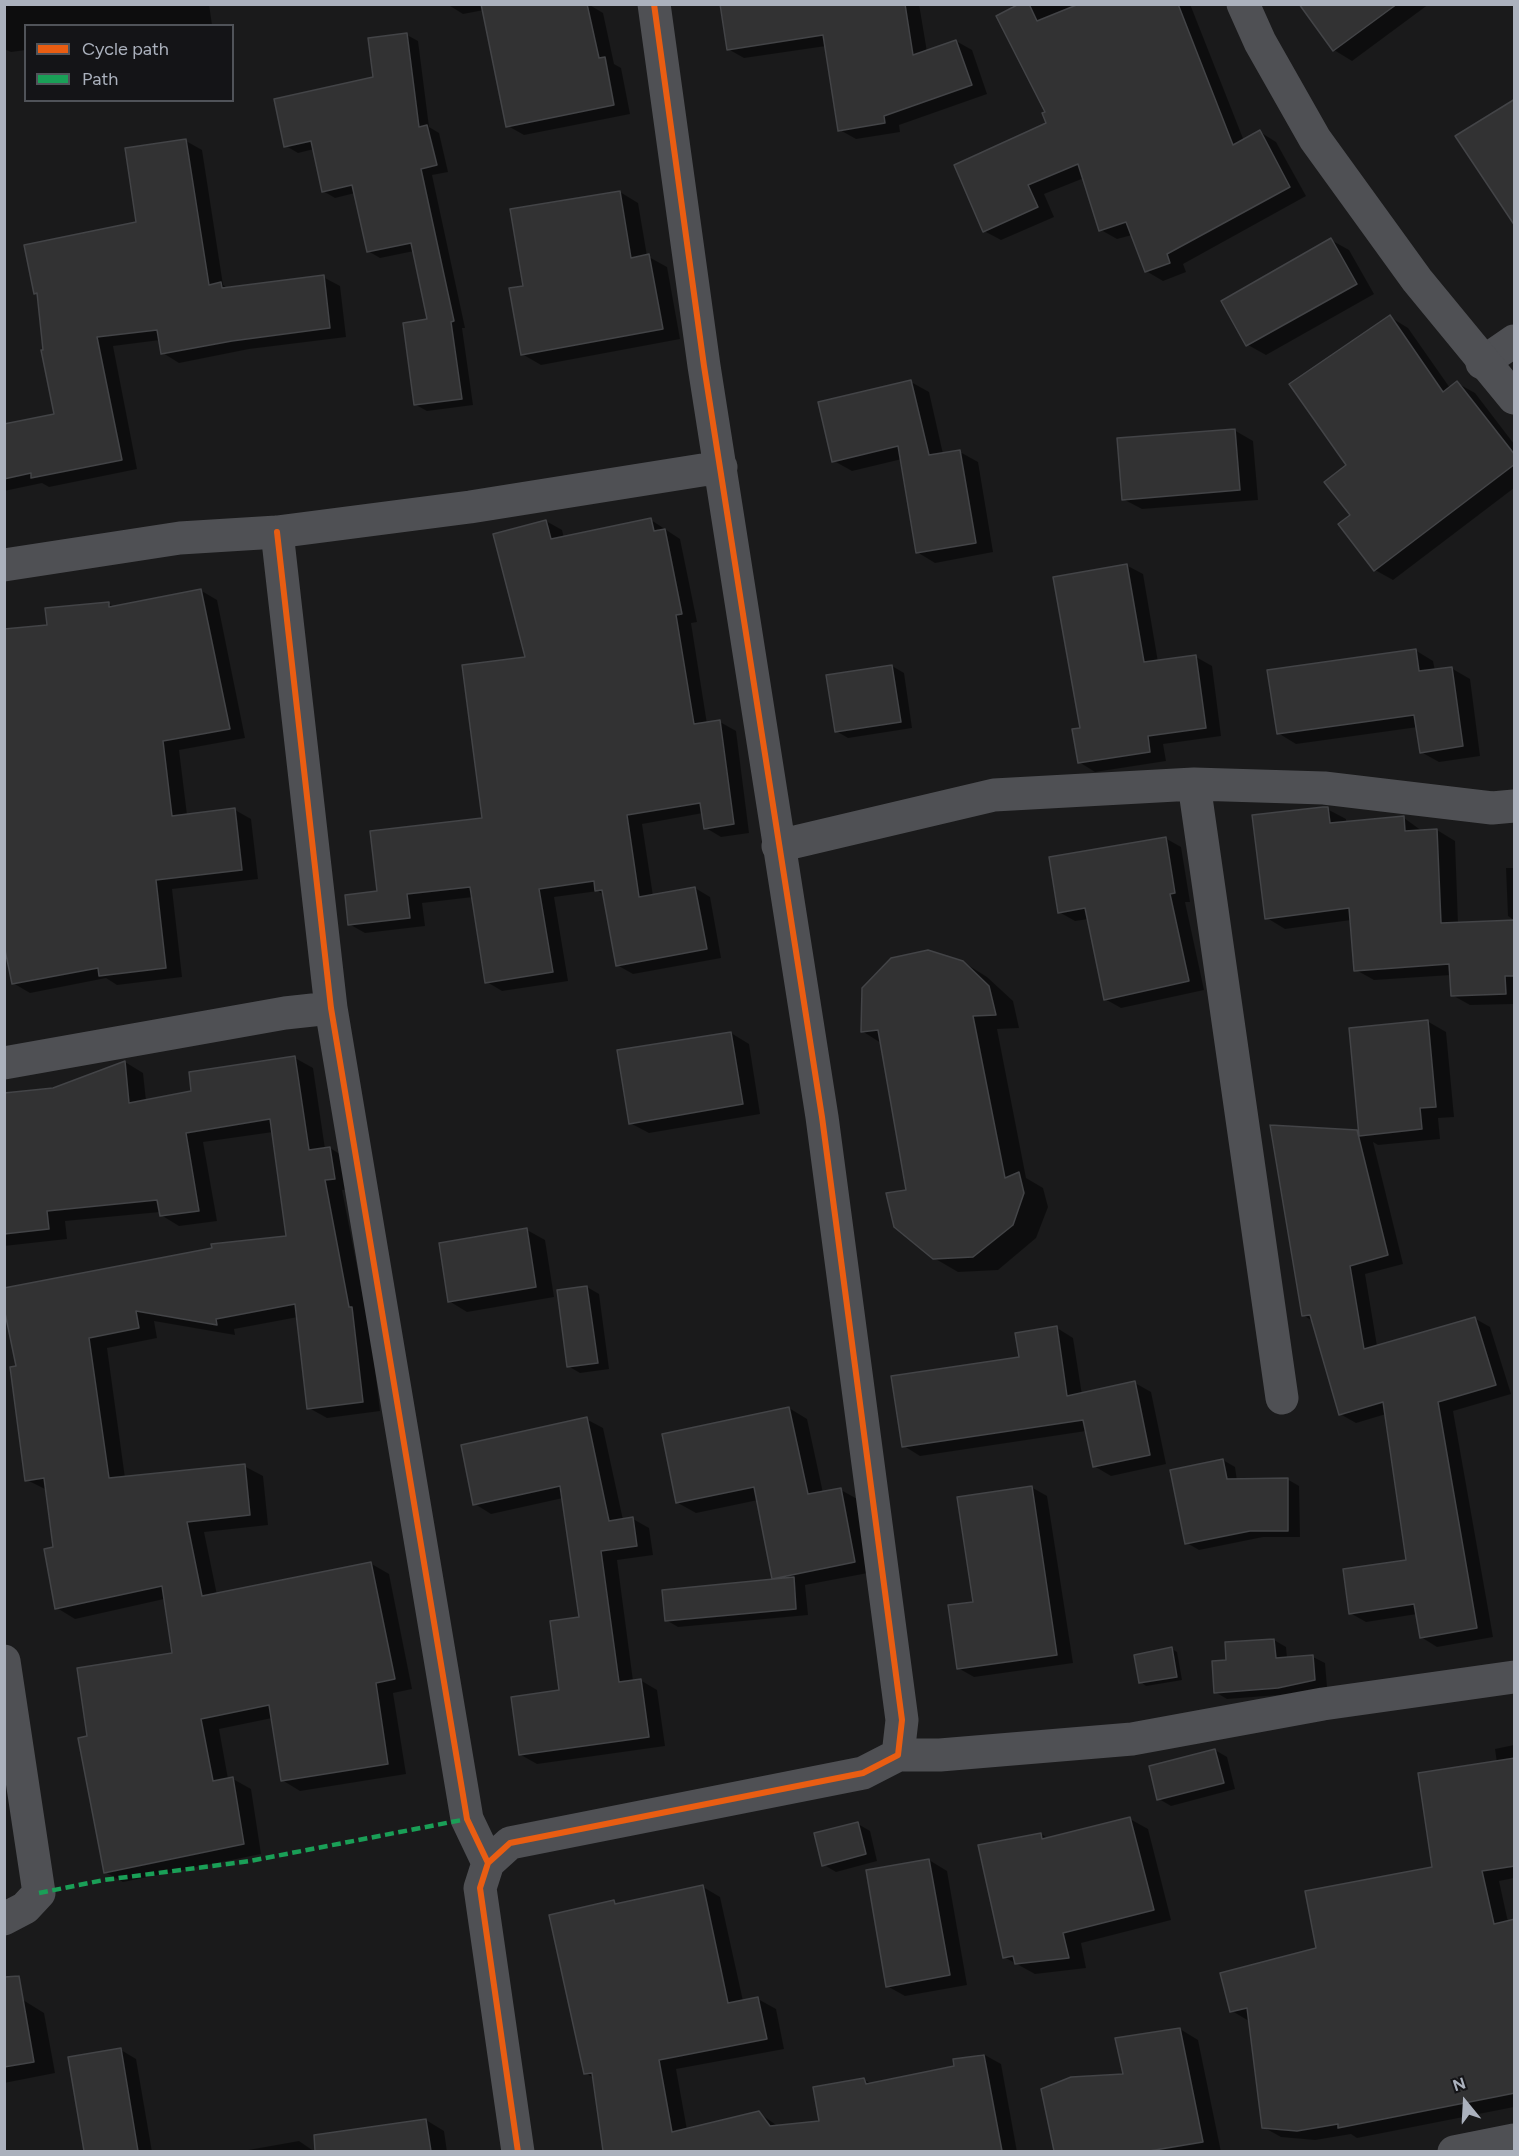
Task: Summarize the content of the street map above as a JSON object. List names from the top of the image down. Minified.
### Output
{"legend":["Cycle path","Path"],"north":"top"}
